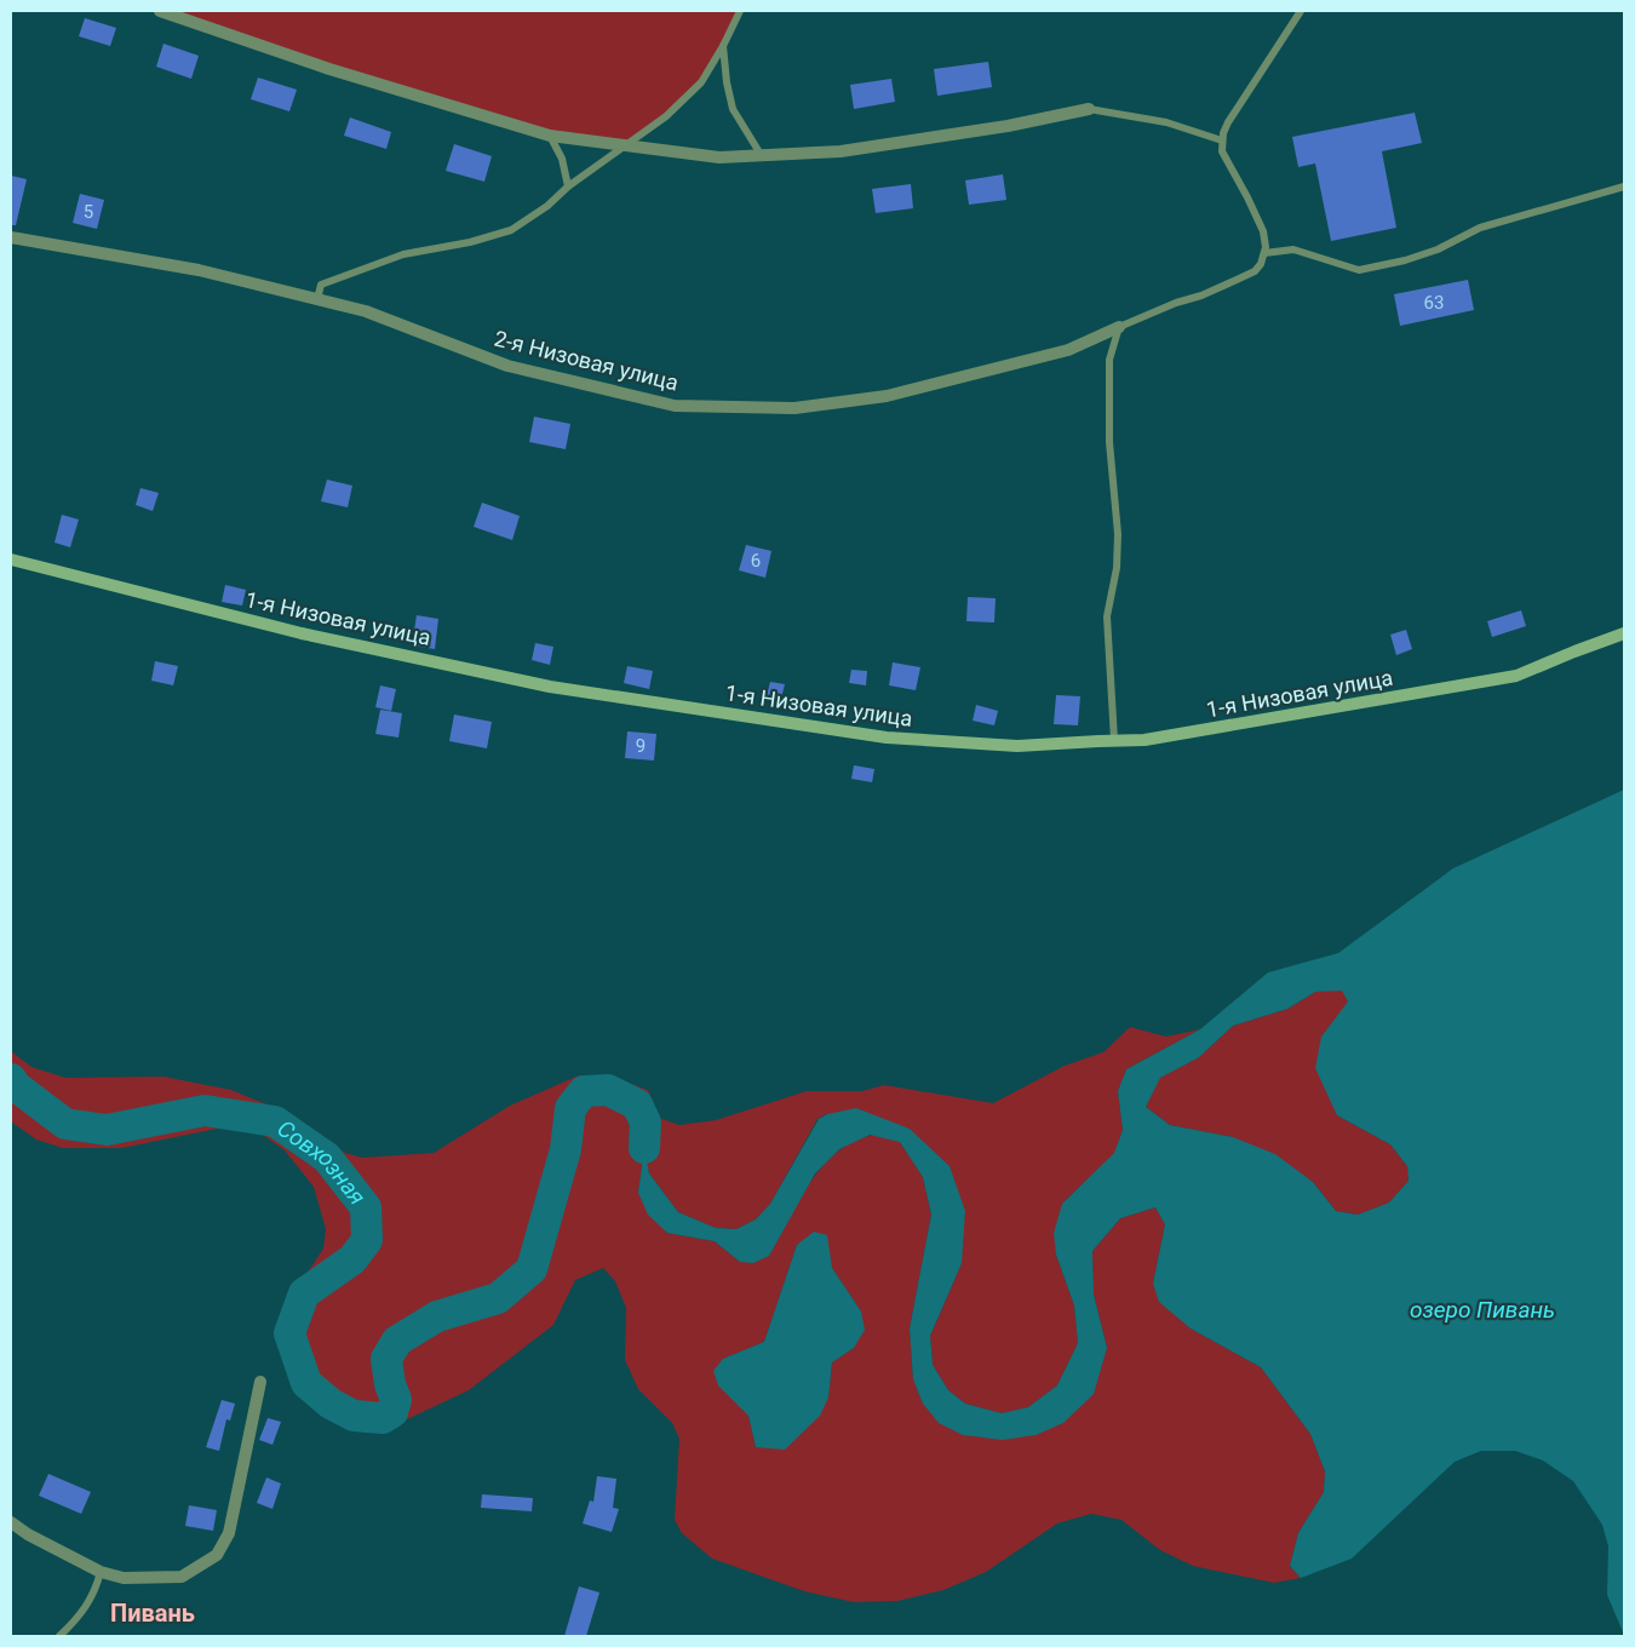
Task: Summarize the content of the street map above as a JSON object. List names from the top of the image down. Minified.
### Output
{"streets":{"street":["2-я Низовая улица","1-я Низовая улица"]},"districts":["Пивань"],"water":["Совхозная","озеро Пивань"],"house_numbers":["5","63","6","9"]}
